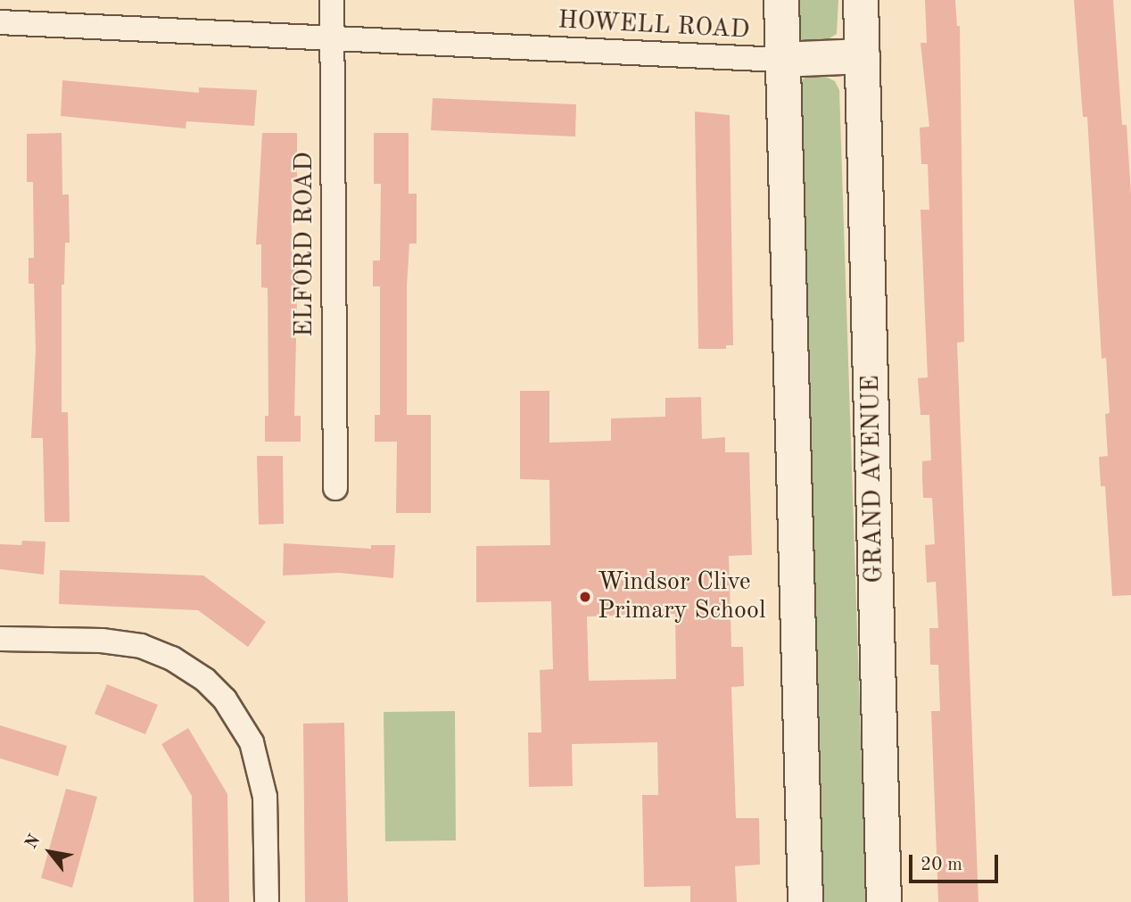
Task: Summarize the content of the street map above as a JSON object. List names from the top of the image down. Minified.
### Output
{"streets":{"street":["HOWELL ROAD","ELFORD ROAD","GRAND AVENUE"]},"crossings":[["HOWELL ROAD","ELFORD ROAD"]],"places":["Windsor Clive Primary School"],"scale_bar":"20 m","north":"top left"}
